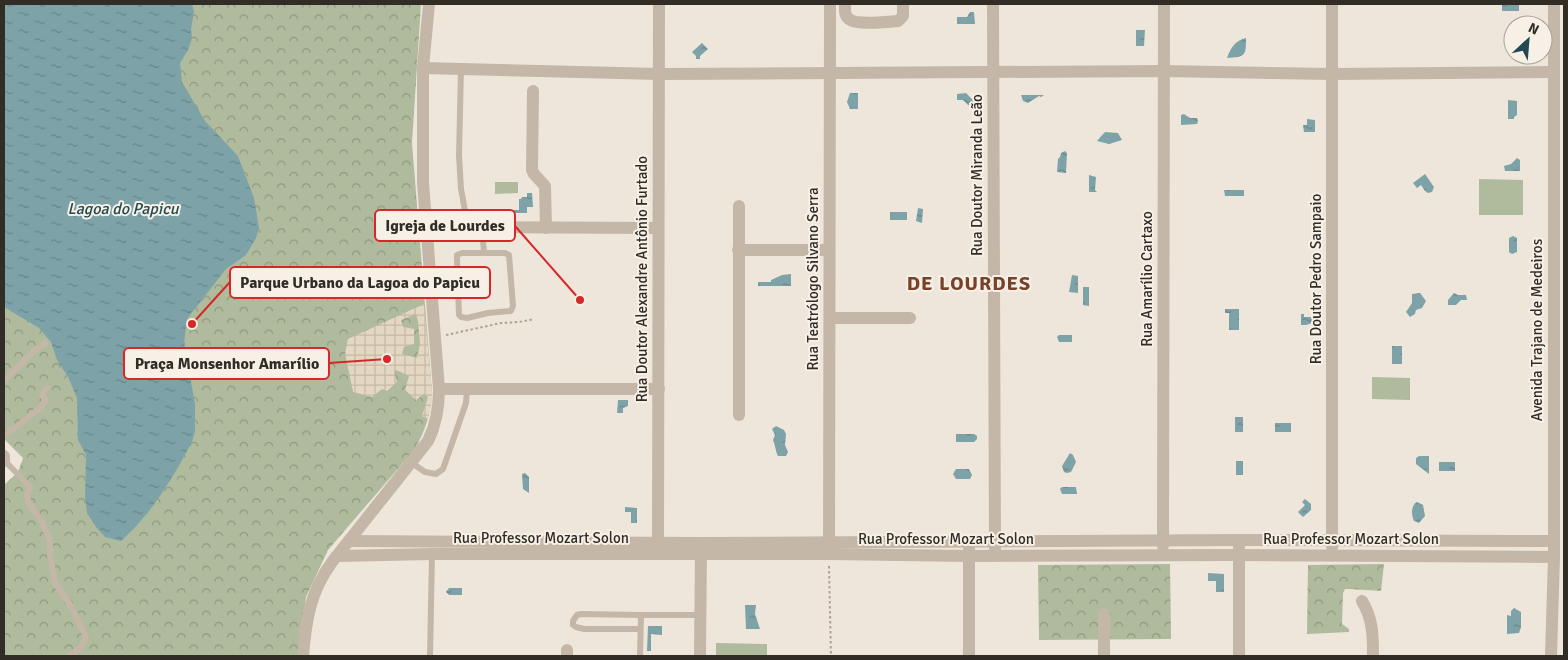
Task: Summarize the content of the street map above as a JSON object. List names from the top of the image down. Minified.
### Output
{"streets":{"street":["Rua Doutor Miranda Leão","Rua Doutor Alexandre Antônio Furtado","Rua Teatrólogo Silvano Serra","Rua Amarílio Cartaxo","Rua Doutor Pedro Sampaio","Avenida Trajano de Medeiros","Rua Professor Mozart Solon"]},"crossings":[["Rua Doutor Miranda Leão","Rua Professor Mozart Solon"],["Rua Doutor Alexandre Antônio Furtado","Rua Professor Mozart Solon"],["Rua Teatrólogo Silvano Serra","Rua Professor Mozart Solon"],["Rua Amarílio Cartaxo","Rua Professor Mozart Solon"],["Rua Doutor Pedro Sampaio","Rua Professor Mozart Solon"],["Avenida Trajano de Medeiros","Rua Professor Mozart Solon"]],"districts":["DE LOURDES"],"water":["Lagoa do Papicu"],"places":["Igreja de Lourdes","Parque Urbano da Lagoa do Papicu","Praça Monsenhor Amarílio"],"north":"top right"}
